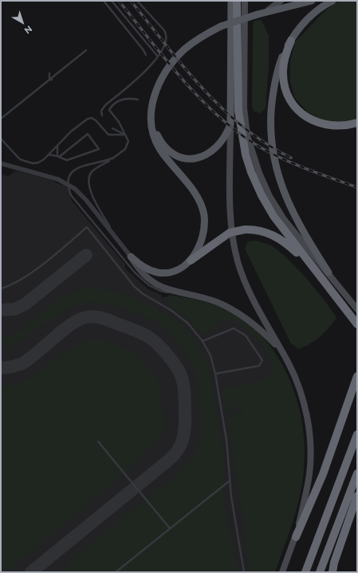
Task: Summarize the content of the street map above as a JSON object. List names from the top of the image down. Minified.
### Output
{"north":"bottom right"}
